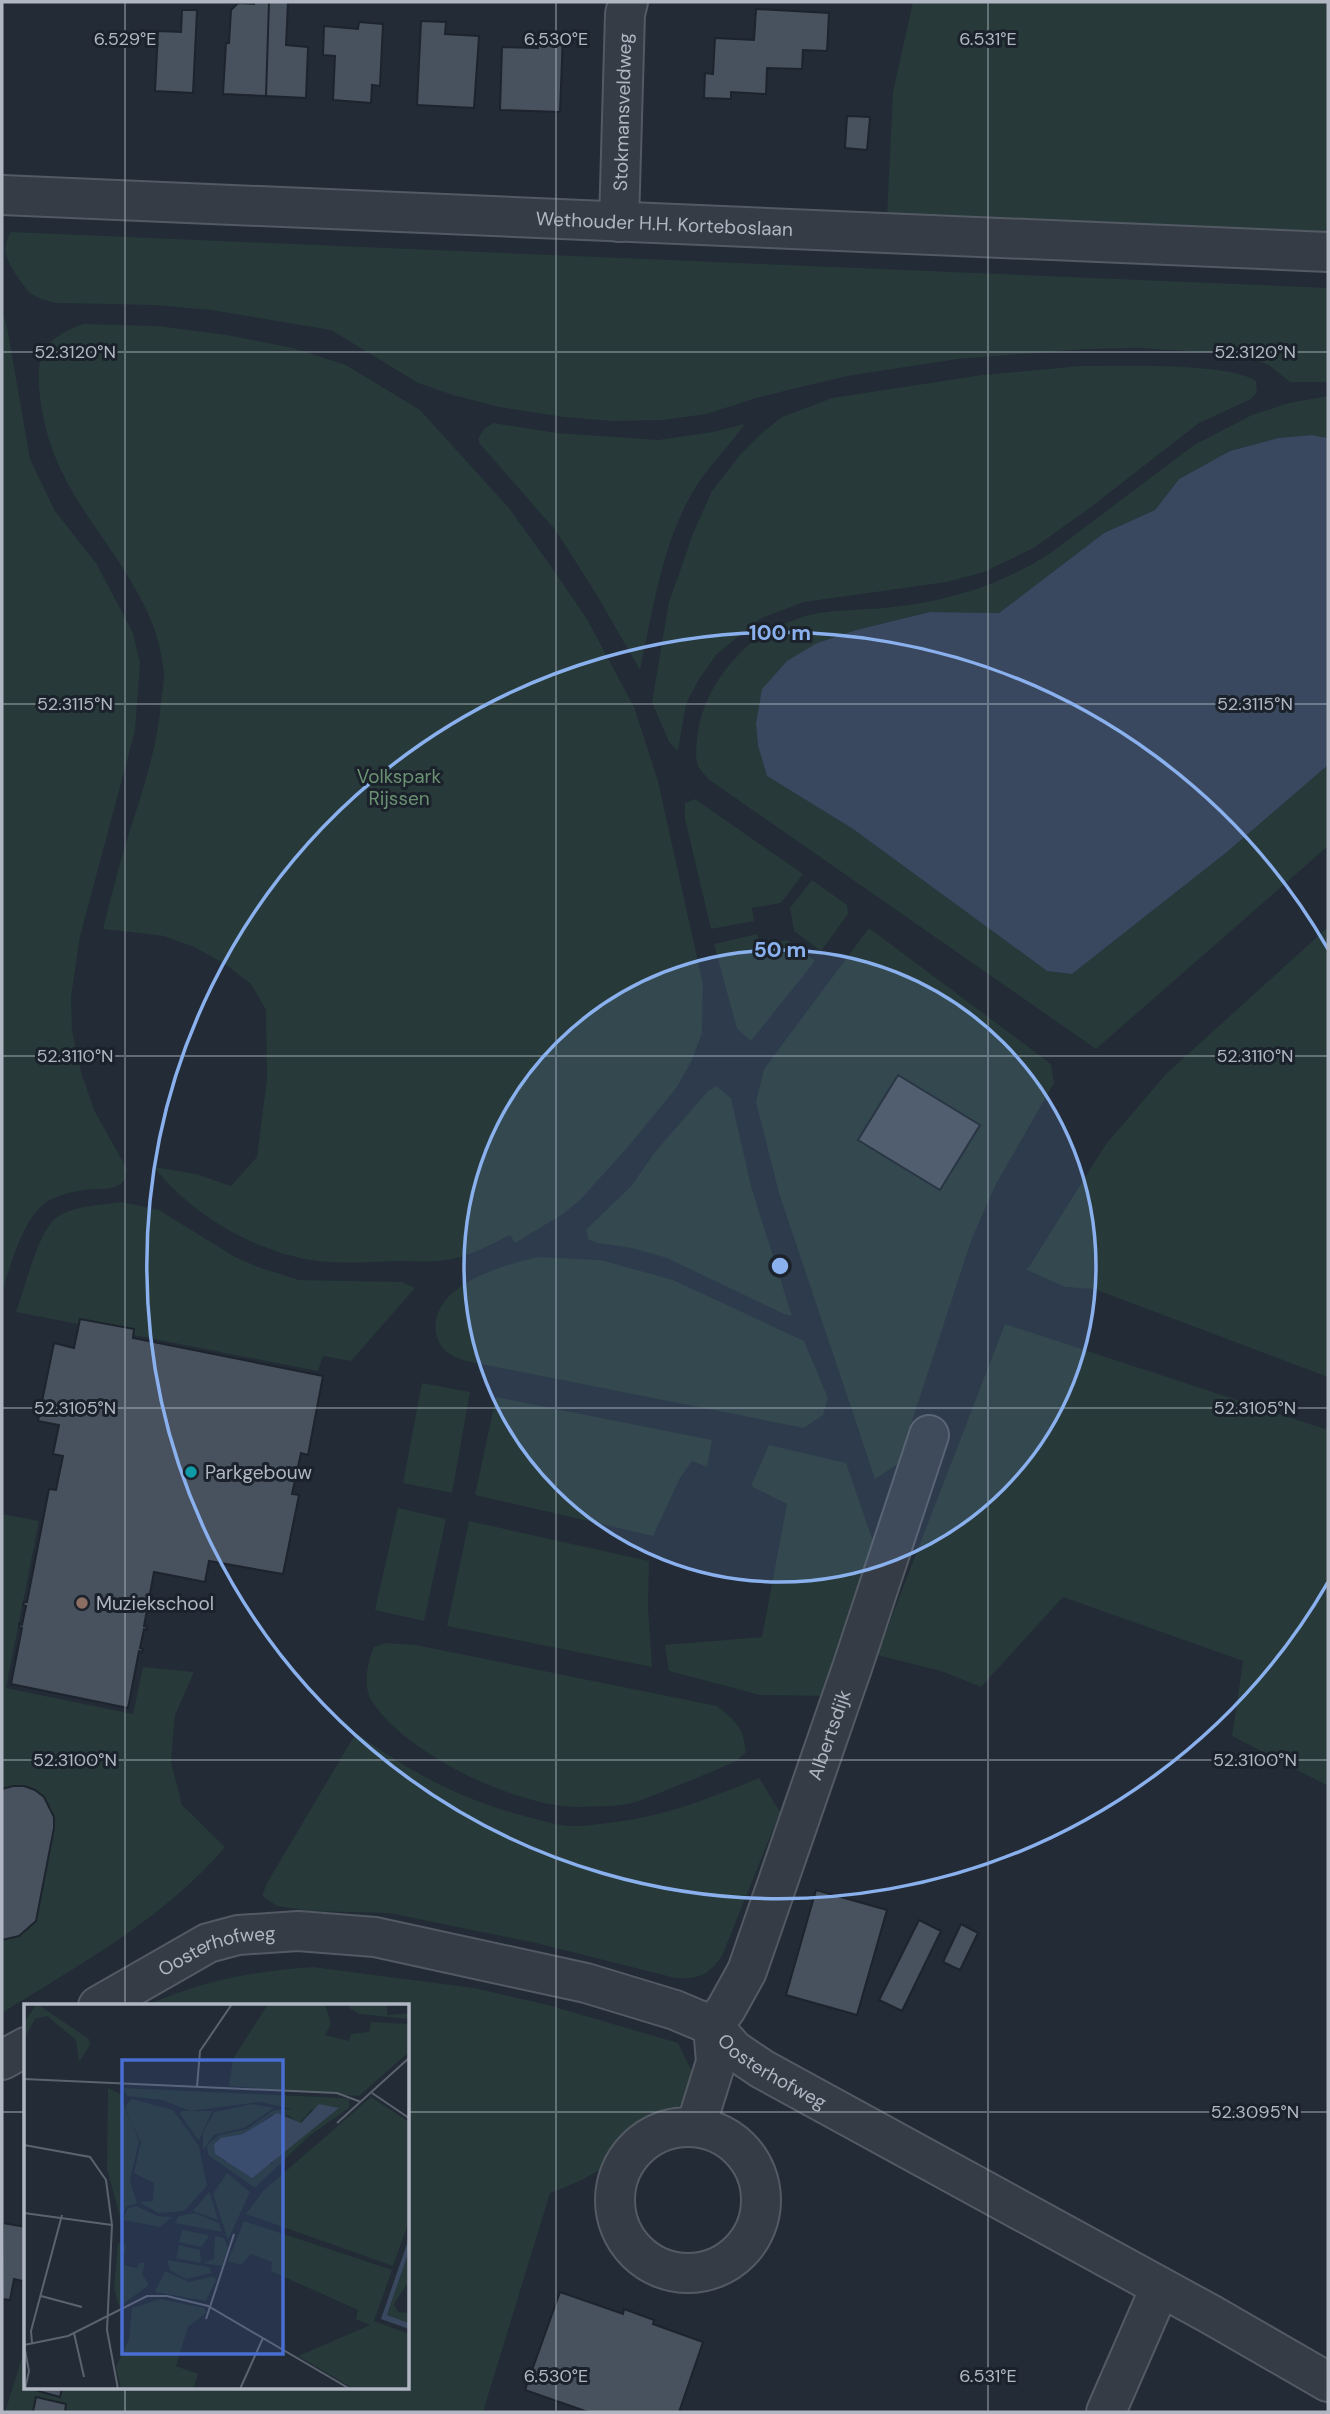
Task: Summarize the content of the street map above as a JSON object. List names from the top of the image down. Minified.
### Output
{"streets":{"street":["Stokmansveldweg","Wethouder H.H. Korteboslaan","Albertsdijk","Oosterhofweg"]},"crossings":[["Stokmansveldweg","Wethouder H.H. Korteboslaan"],["Albertsdijk","Oosterhofweg"]],"parks":["Volkspark Rijssen"],"places":["Parkgebouw","Muziekschool"],"coordinates":["6.529°E","6.530°E","6.531°E","52.3120°N","52.3115°N","52.3110°N","52.3105°N","52.3100°N","52.3095°N"],"rings":["100 m","50 m"]}
